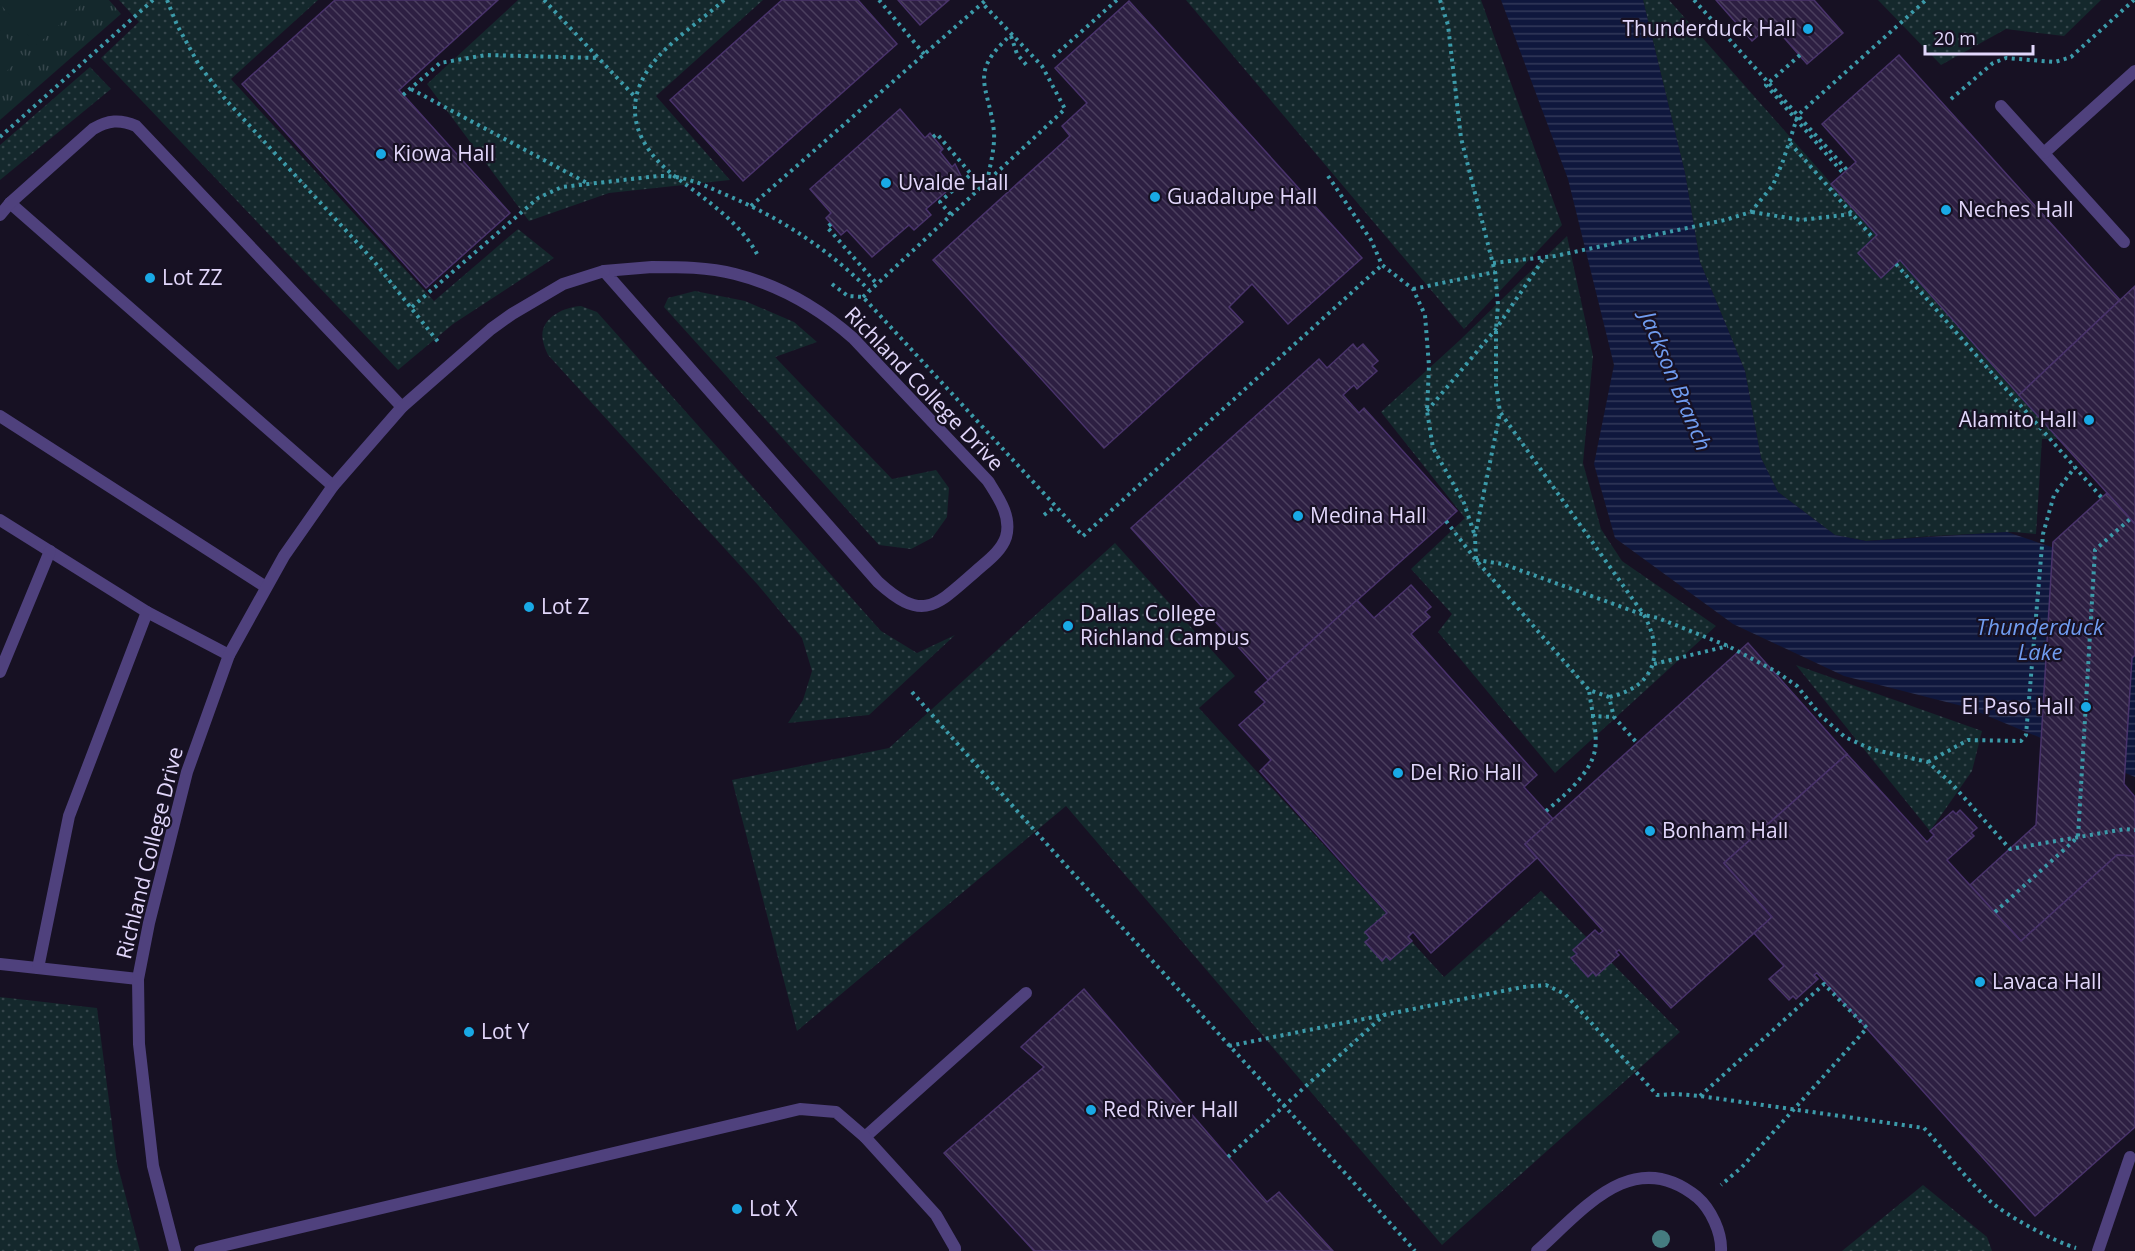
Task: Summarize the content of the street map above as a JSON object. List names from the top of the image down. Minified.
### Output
{"streets":{"street":["Richland College Drive"]},"water":["Jackson Branch","Thunderduck Lake"],"places":["Thunderduck Hall","Kiowa Hall","Uvalde Hall","Guadalupe Hall","Neches Hall","Lot ZZ","Alamito Hall","Medina Hall","Lot Z","Dallas College Richland Campus","El Paso Hall","Del Rio Hall","Bonham Hall","Lavaca Hall","Lot Y","Red River Hall","Lot X"],"scale_bar":"20 m"}
